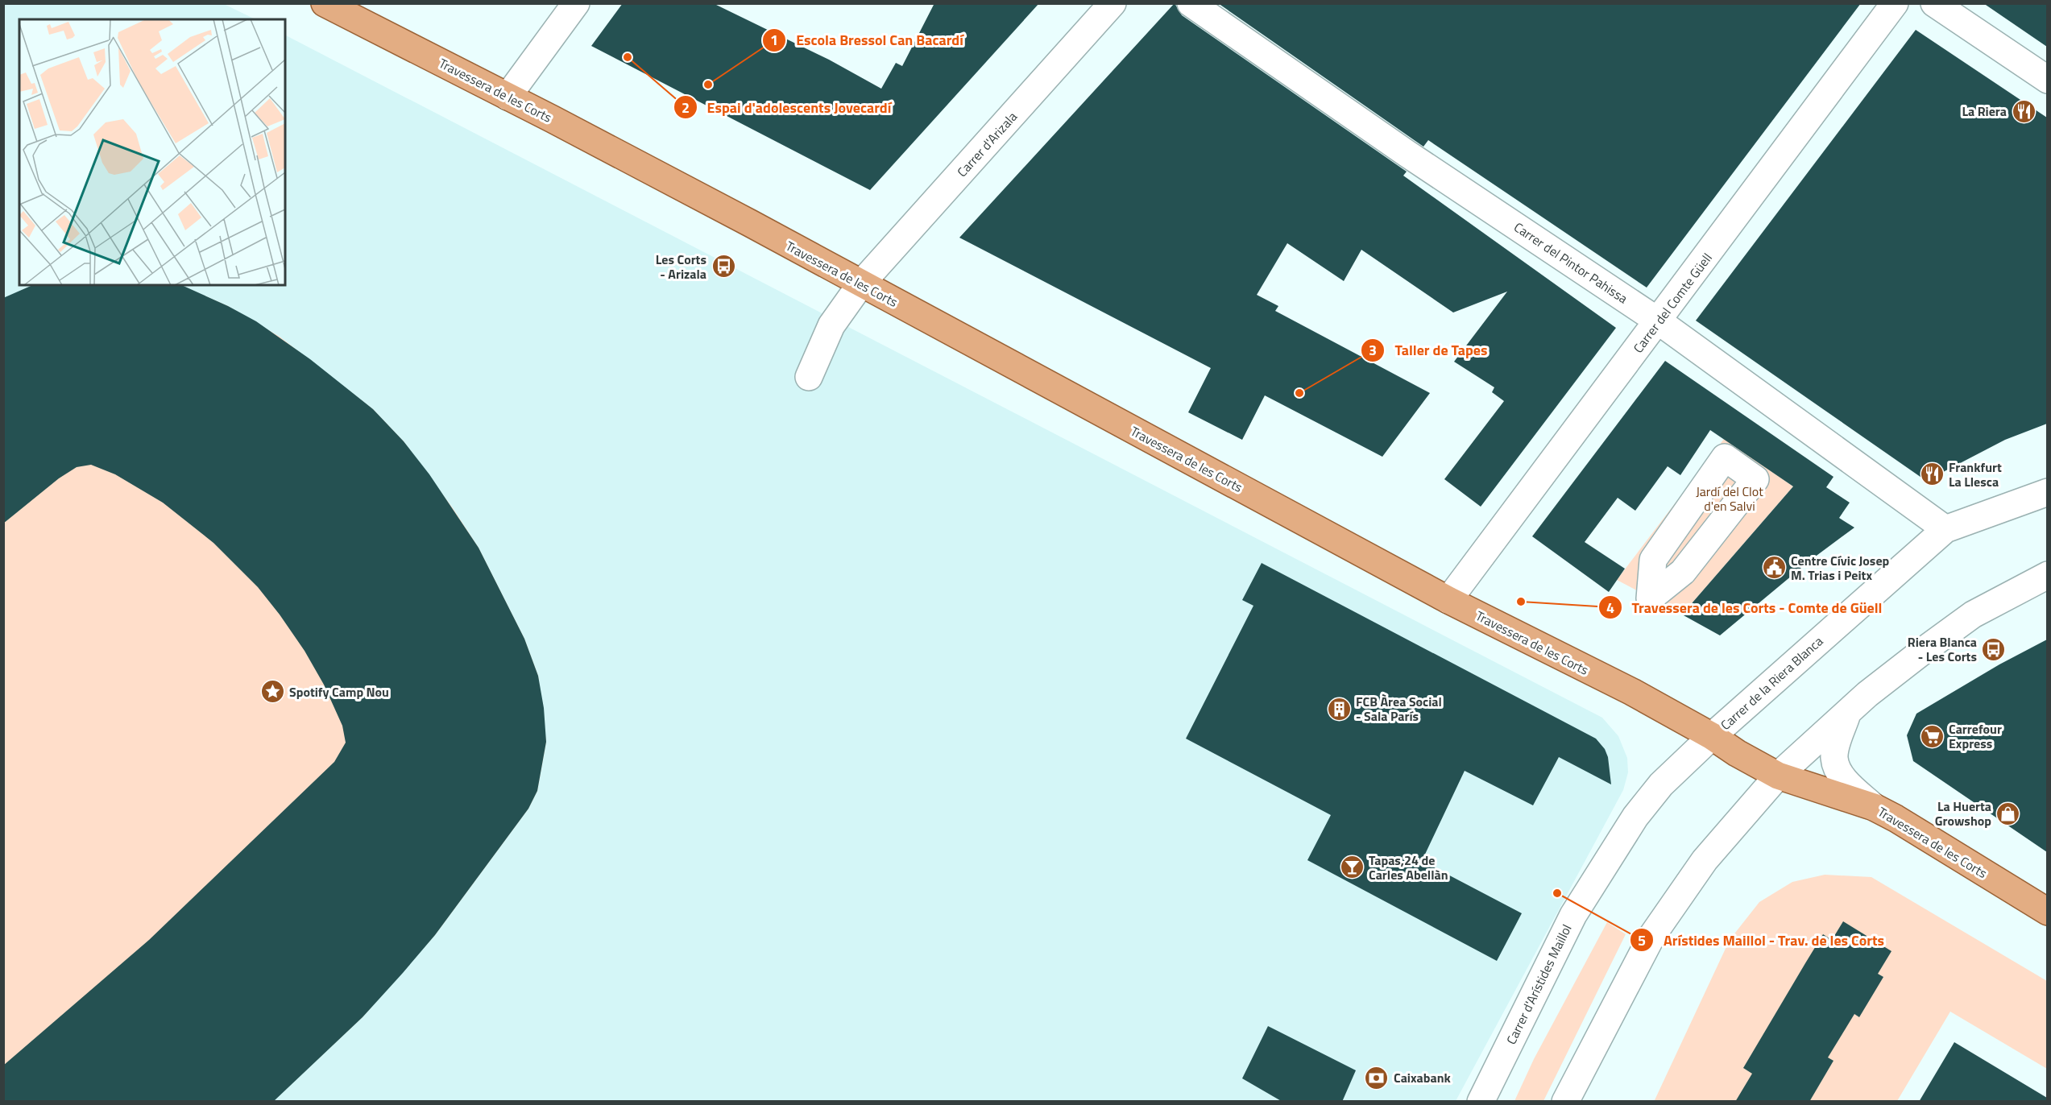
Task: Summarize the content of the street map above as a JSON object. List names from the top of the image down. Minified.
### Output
{"streets":{"main road":["Travessera de les Corts"],"street":["Carrer d'Arizala","Carrer del Pintor Pahissa","Carrer del Comte Güell","Carrer de la Riera Blanca","Carrer d'Arístides Maillol"]},"crossings":[["Travessera de les Corts","Carrer d'Arizala"],["Travessera de les Corts","Carrer del Comte Güell"],["Travessera de les Corts","Carrer de la Riera Blanca"],["Travessera de les Corts","Carrer d'Arístides Maillol"],["Carrer del Pintor Pahissa","Carrer del Comte Güell"],["Carrer del Pintor Pahissa","Carrer de la Riera Blanca"],["Carrer de la Riera Blanca","Carrer d'Arístides Maillol"]],"parks":["Jardí del Clot d'en Salvi"],"places":{"other":["Espai d'adolescents Jovecardí","Escola Bressol Can Bacardí","Taller de Tapes","Travessera de les Corts - Comte de Güell","Arístides Maillol - Trav. de les Corts"],"restaurant":["La Riera","Frankfurt La Llesca"],"bus stop":["Les Corts - Arizala","Riera Blanca - Les Corts"],"public building":["Centre Cívic Josep M. Trias i Peitx"],"place":["Spotify Camp Nou"],"building":["FCB Àrea Social - Sala París"],"supermarket":["Carrefour Express"],"shop":["La Huerta Growshop"],"bar":["Tapas,24 de Carles Abellàn"],"bank":["Caixabank"]}}
